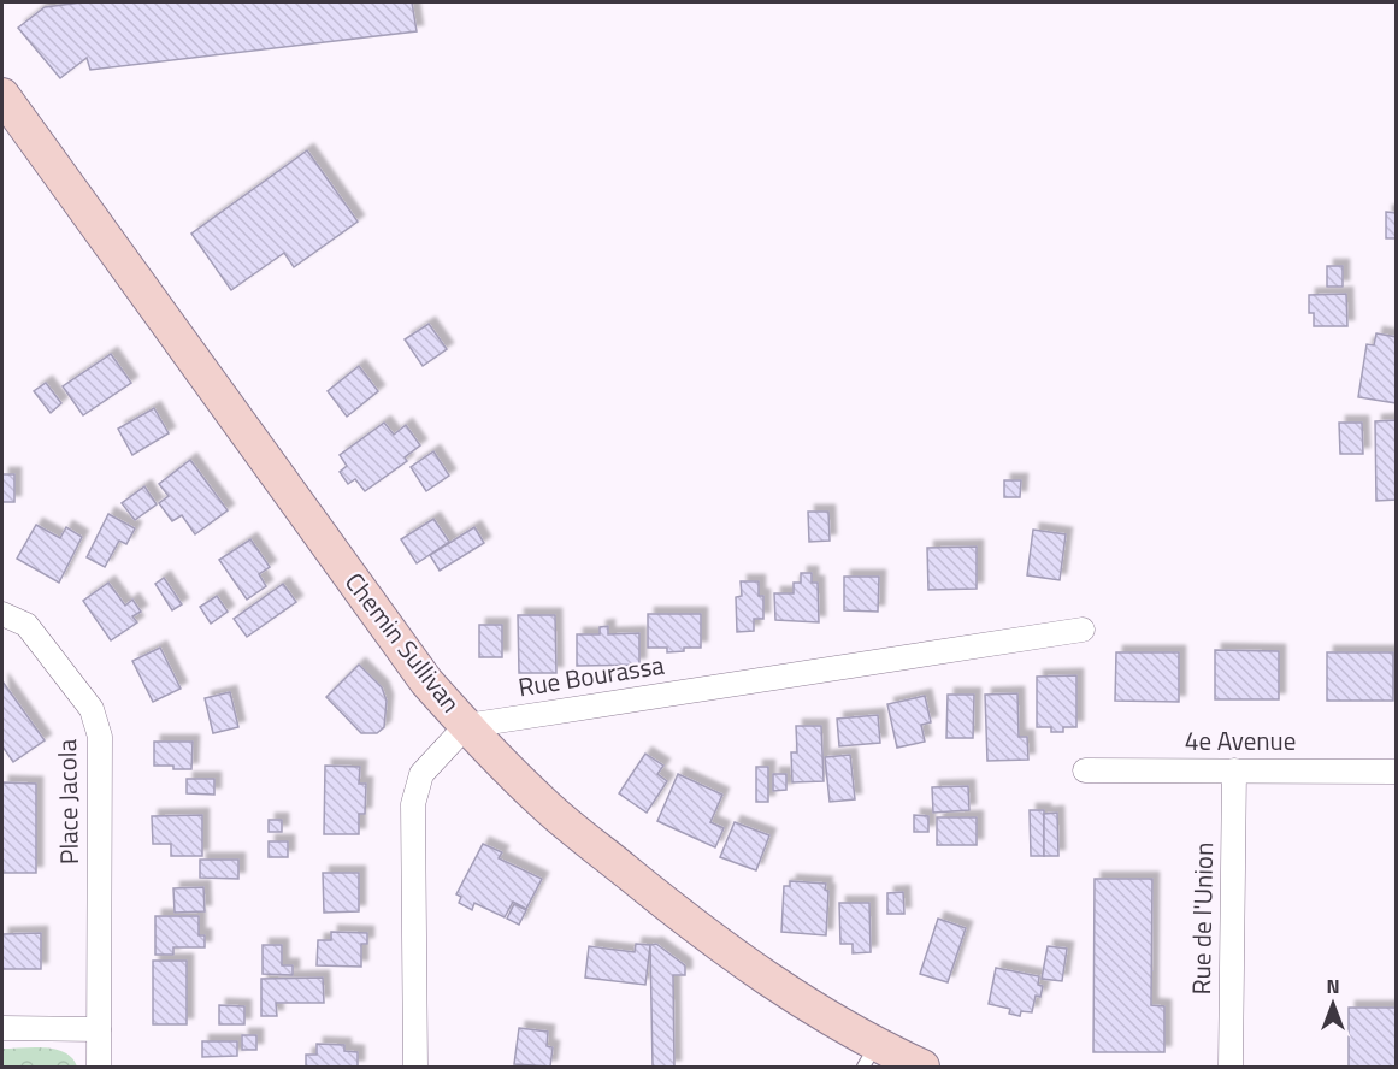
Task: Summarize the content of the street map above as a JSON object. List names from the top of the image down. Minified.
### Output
{"streets":{"main road":["Chemin Sullivan"],"street":["Rue Bourassa","4e Avenue","Place Jacola","Rue de l'Union"]},"crossings":[["Chemin Sullivan","Rue Bourassa"],["4e Avenue","Rue de l'Union"]],"north":"top"}
